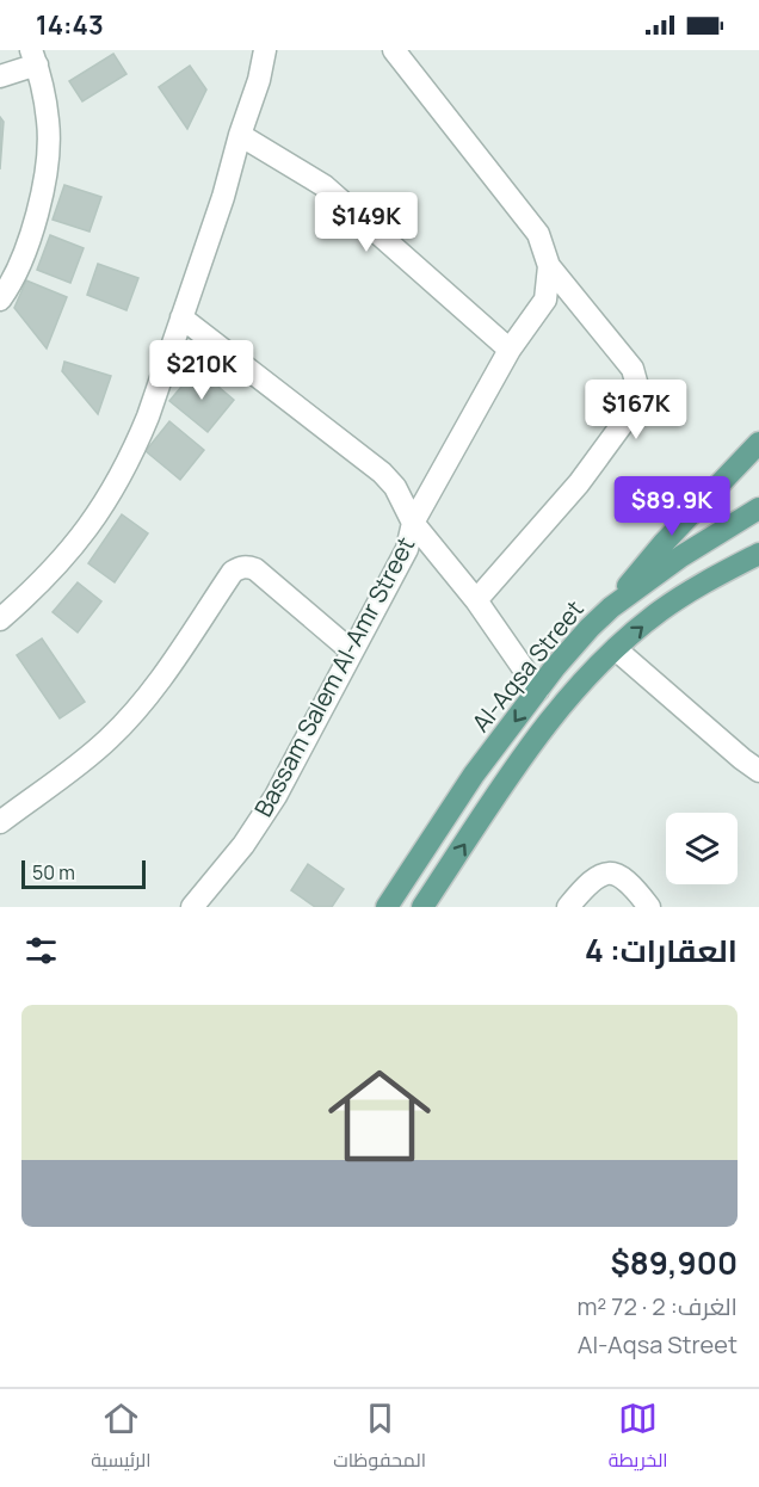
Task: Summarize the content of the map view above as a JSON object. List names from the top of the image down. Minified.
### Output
{"streets":{"main road":["Al-Aqsa Street"],"street":["Bassam Salem Al-Amr Street"]},"scale_bar":"50 m","page":{"status":"14:43","price":["$149K","$210K","$167K","$89.9K"],"scale":"50 m","heading":"العقارات: 4","list":[{"name":"$89,900","note":"الغرف: 2 · 72 m² · Al-Aqsa Street"}],"tabs":["الخريطة","المحفوظات","الرئيسية"]}}
